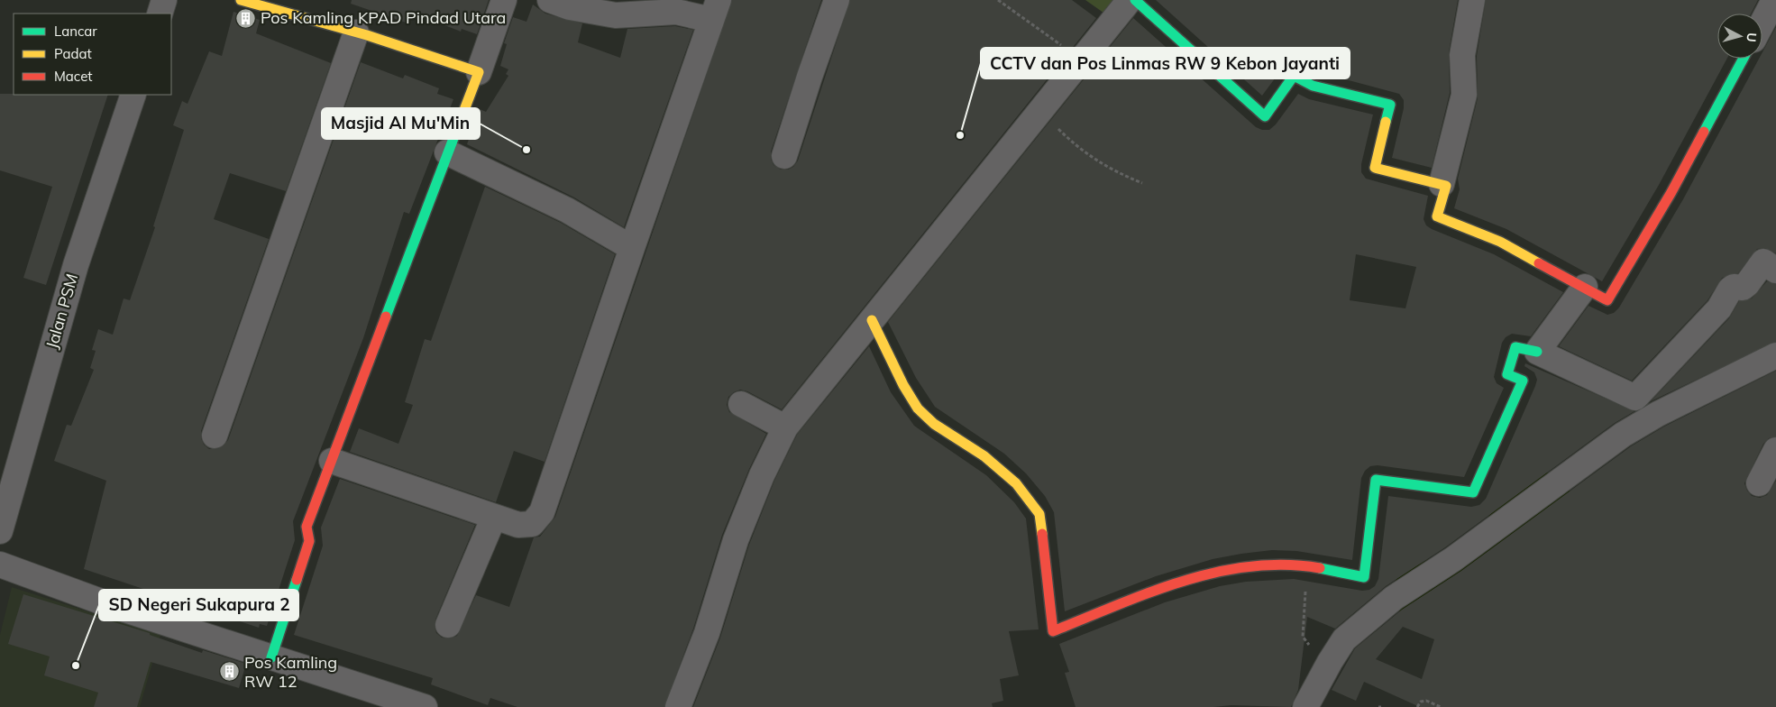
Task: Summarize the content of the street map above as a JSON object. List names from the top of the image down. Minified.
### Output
{"streets":{"street":["Jalan PSM"]},"places":{"building":["Pos Kamling KPAD Pindad Utara","Pos Kamling RW 12"],"other":["CCTV dan Pos Linmas RW 9 Kebon Jayanti","Masjid Al Mu'Min","SD Negeri Sukapura 2"]},"legend":["Lancar","Padat","Macet"],"north":"right"}
